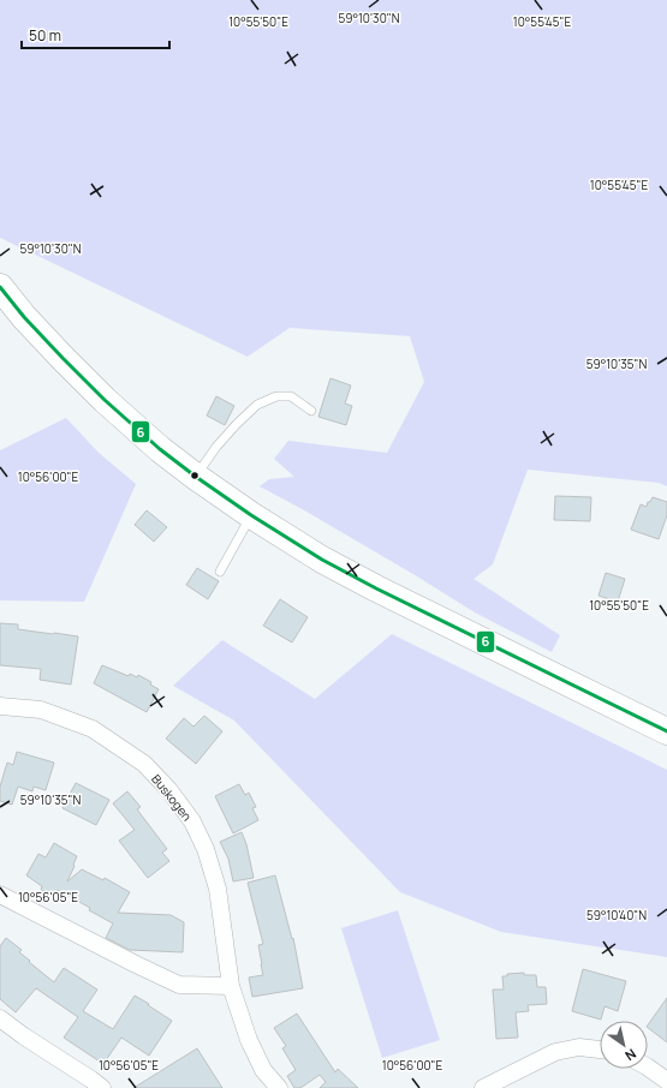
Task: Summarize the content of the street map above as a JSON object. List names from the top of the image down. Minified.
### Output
{"streets":{"street":["Buskogen"]},"lines":["transit line 6"],"scale_bar":"50 m","north":"bottom right","coordinates":["59°10'30\"N","10°55'50\"E","10°55'45\"E","59°10'35\"N","10°56'00\"E","10°56'05\"E","59°10'40\"N"]}
